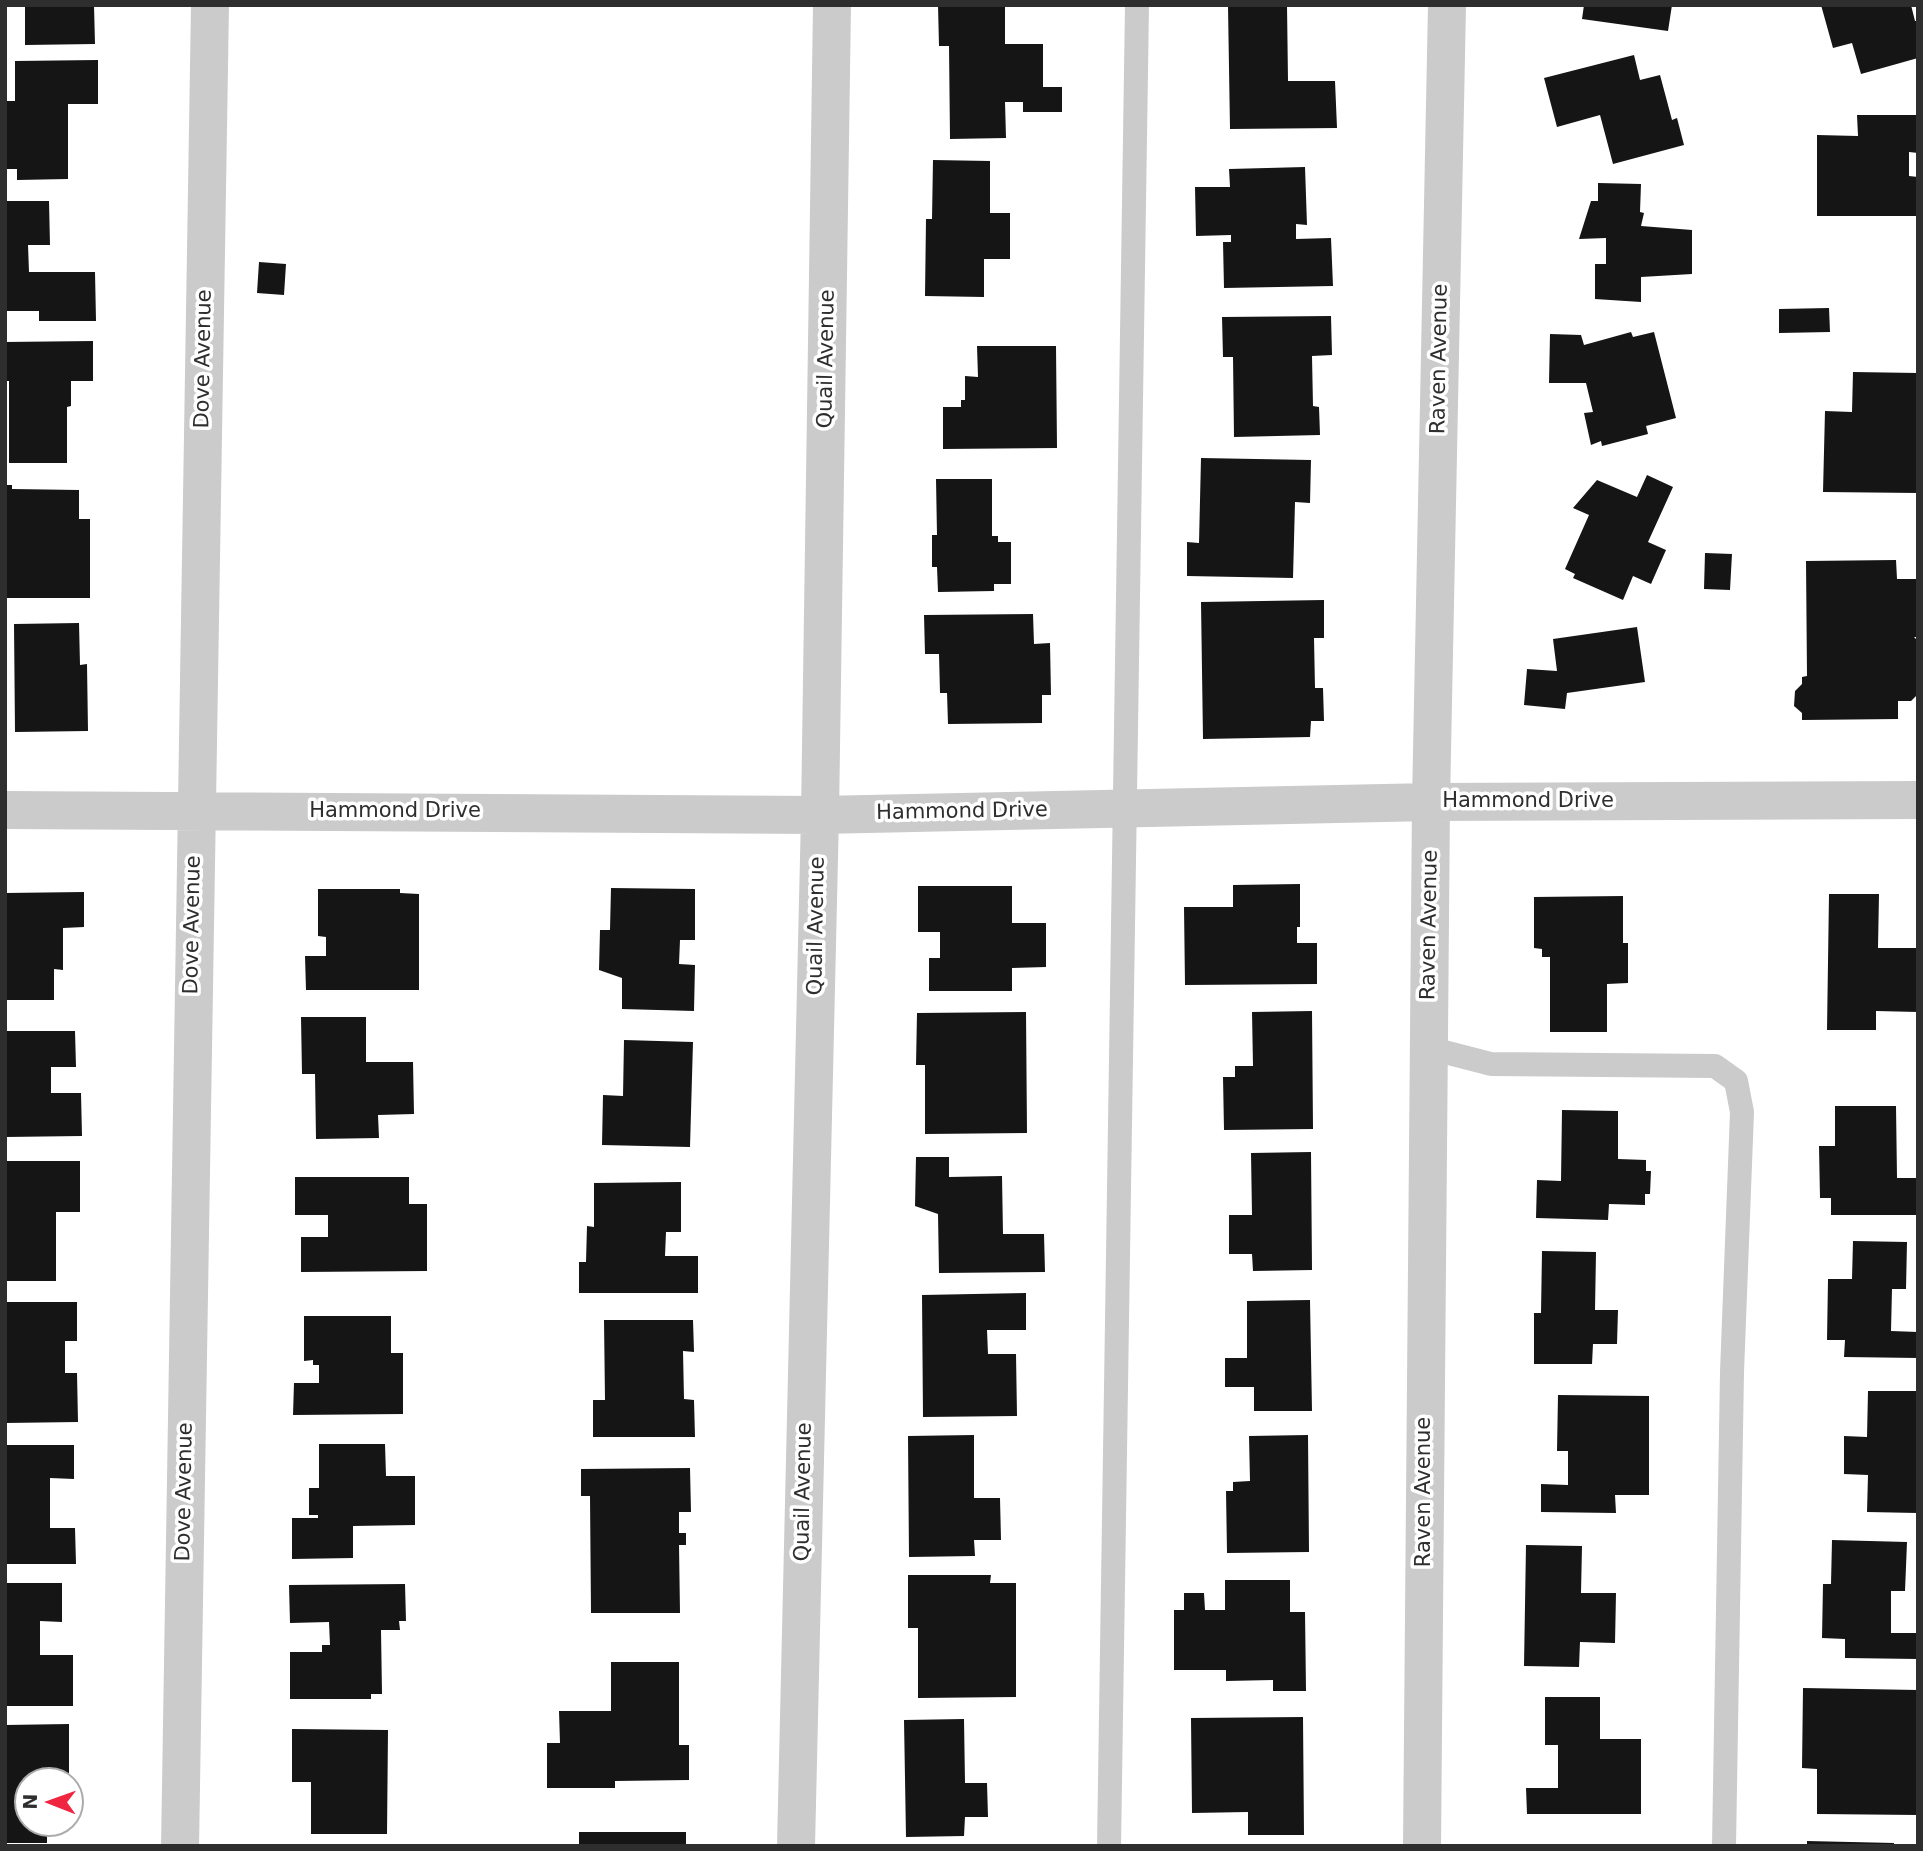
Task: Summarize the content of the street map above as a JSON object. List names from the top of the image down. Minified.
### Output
{"streets":{"street":["Dove Avenue","Quail Avenue","Raven Avenue","Hammond Drive"]},"crossings":[["Dove Avenue","Hammond Drive"],["Quail Avenue","Hammond Drive"],["Raven Avenue","Hammond Drive"]],"north":"left"}
